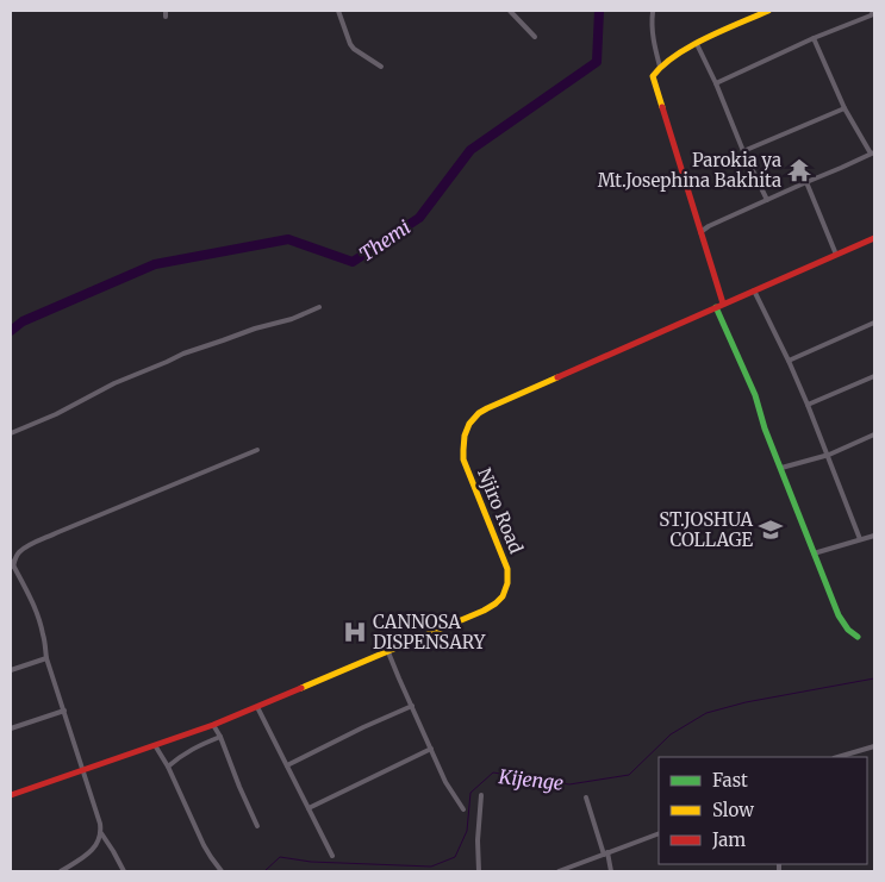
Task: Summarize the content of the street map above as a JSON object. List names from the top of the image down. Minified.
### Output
{"streets":{"street":["Njiro Road"]},"water":["Themi","Kijenge"],"places":{"temple":["Parokia ya Mt.Josephina Bakhita"],"school or university":["ST.JOSHUA COLLAGE"],"hospital":["CANNOSA DISPENSARY"]},"legend":["Fast","Slow","Jam"]}
